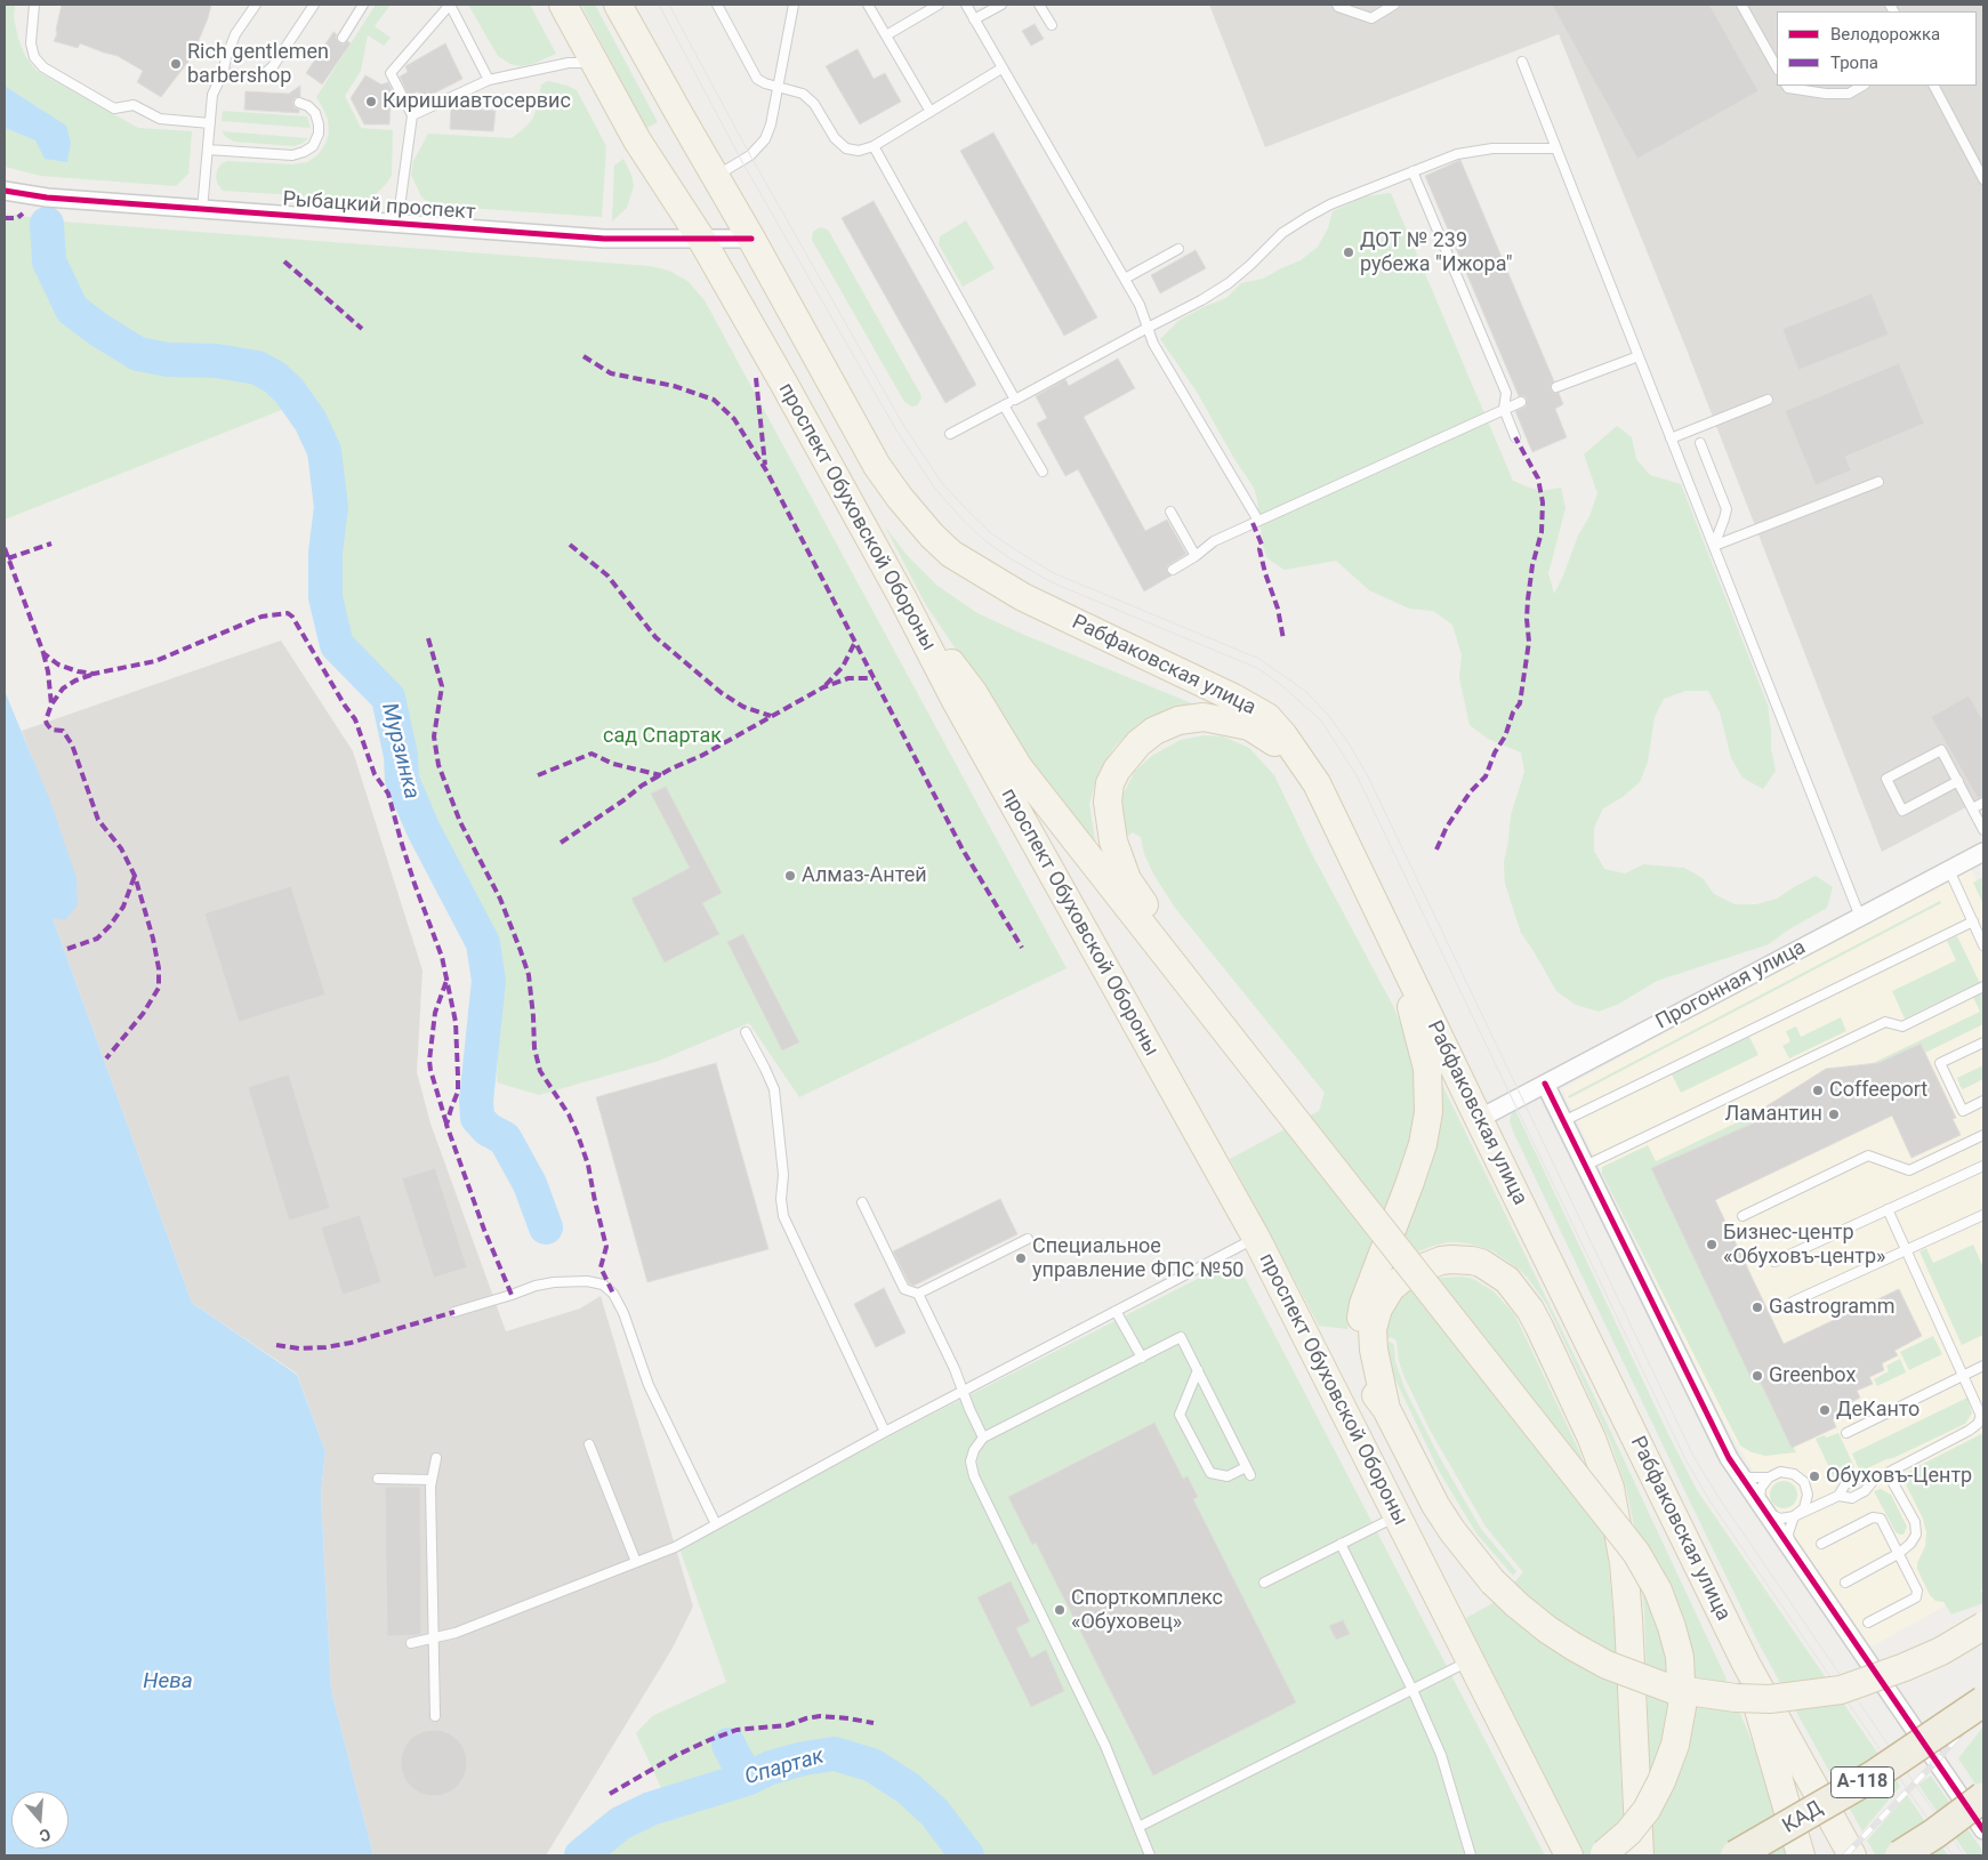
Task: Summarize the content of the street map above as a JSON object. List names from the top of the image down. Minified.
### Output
{"streets":{"highway":["А-118","КАД"],"main road":["проспект Обуховской Обороны","Рабфаковская улица"],"street":["Рыбацкий проспект","Прогонная улица"]},"crossings":[["Рыбацкий проспект","проспект Обуховской Обороны"],["Рыбацкий проспект","Рабфаковская улица"],["Рабфаковская улица","Прогонная улица"]],"water":["Мурзинка","Нева","Спартак"],"parks":["сад Спартак"],"places":["Rich gentlemen barbershop","Киришиавтосервис","ДОТ № 239 рубежа \"Ижора\"","Алмаз-Антей","Coffeeport","Ламантин","Бизнес-центр «Обуховъ-центр»","Специальное управление ФПС №50","Gastrogramm","Greenbox","ДеКанто","Обуховъ-Центр","Спорткомплекс «Обуховец»"],"legend":["Велодорожка","Тропа"],"north":"bottom"}
